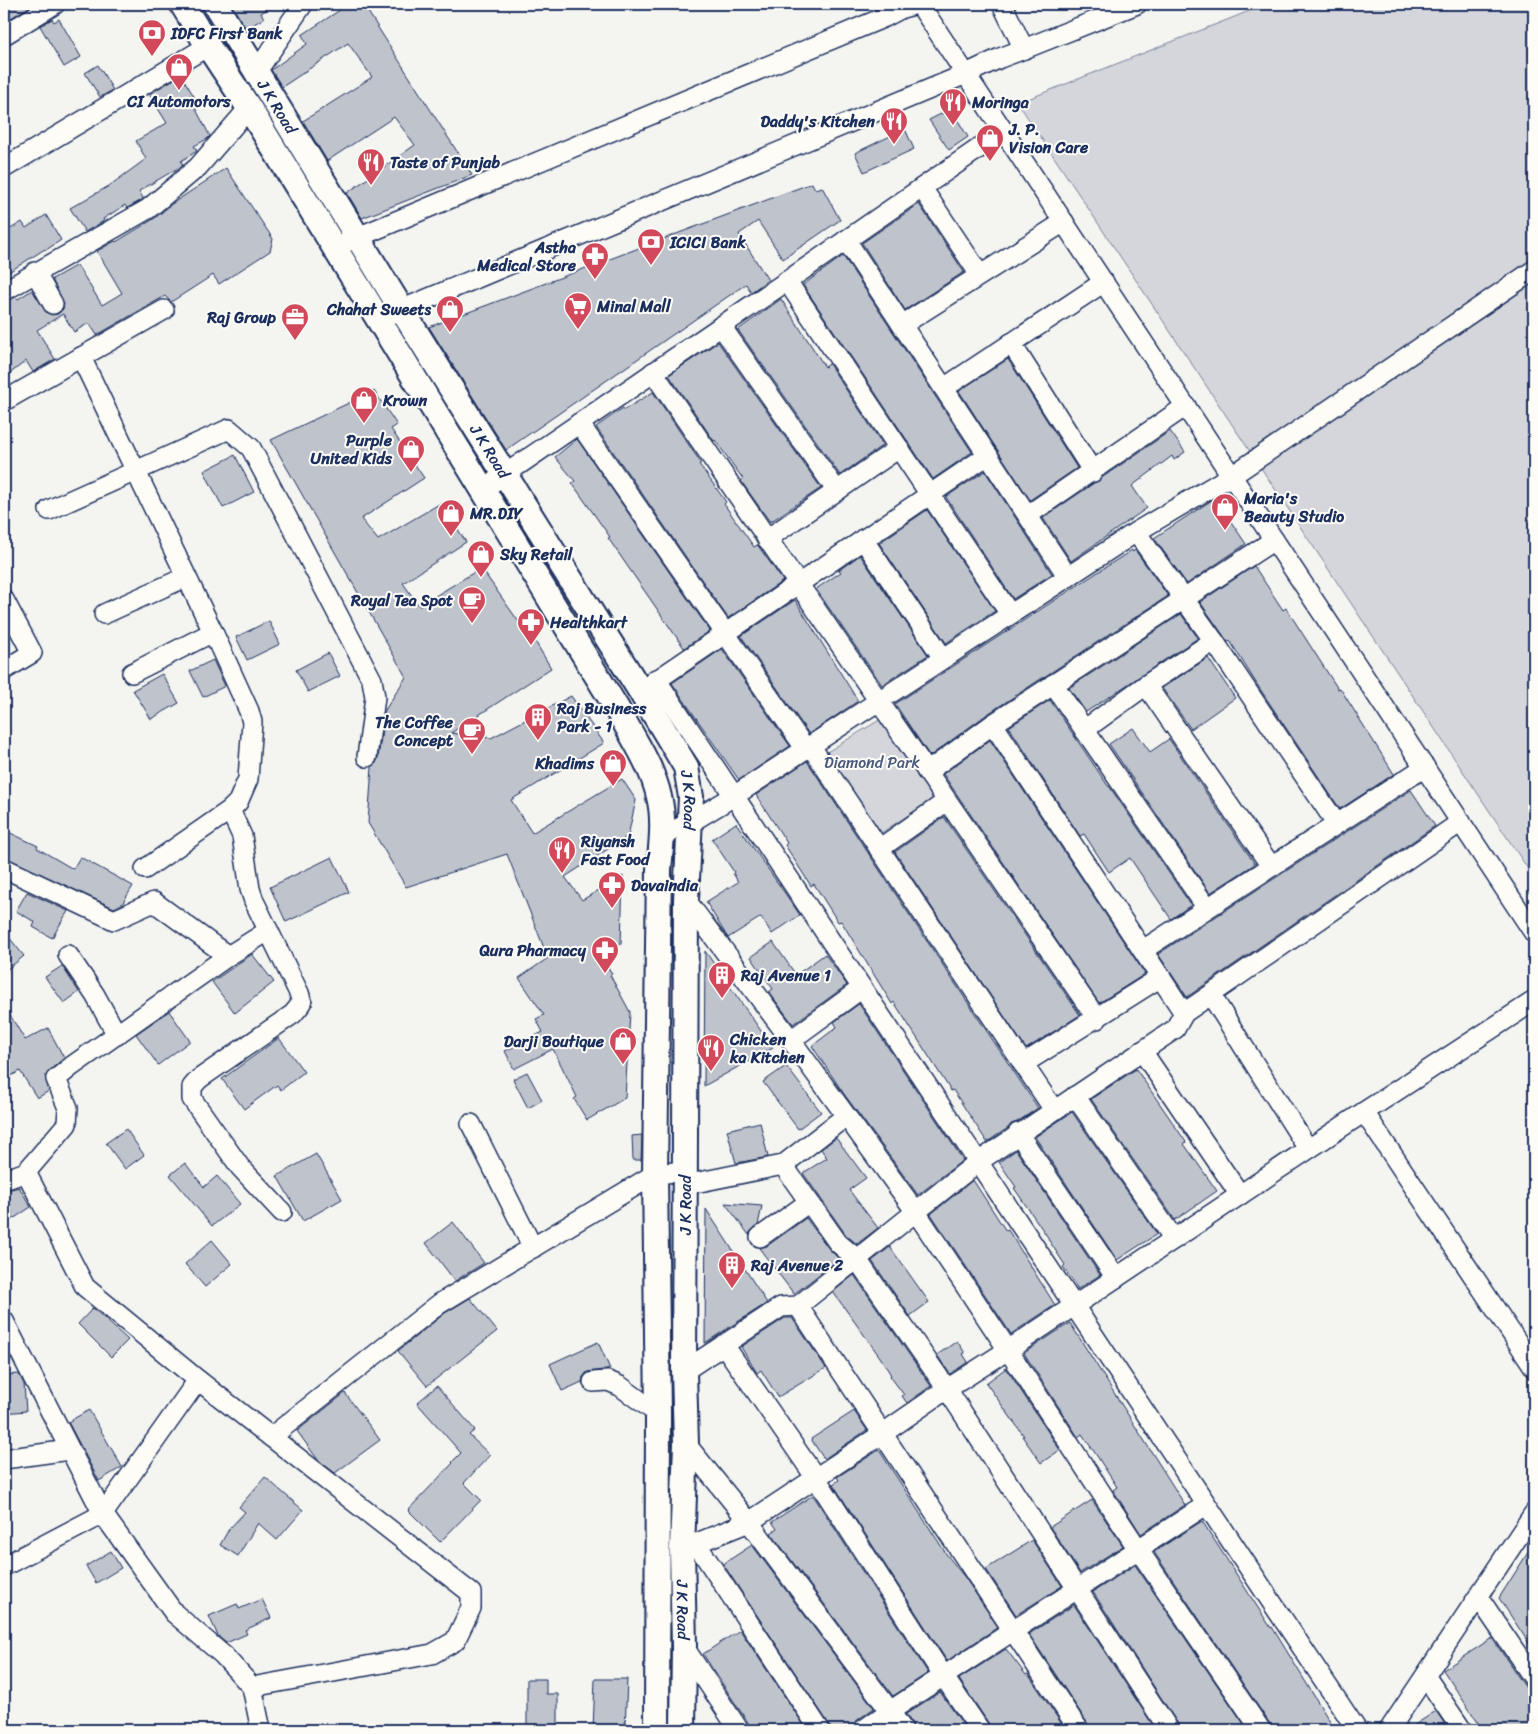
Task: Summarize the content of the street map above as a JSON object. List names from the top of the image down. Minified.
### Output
{"streets":{"main road":["J K Road"]},"parks":["Diamond Park"],"places":{"bank":["IDFC First Bank","ICICI Bank"],"shop":["CI Automotors","J. P. Vision Care","Chahat Sweets","Krown","Purple United Kids","Maria's Beauty Studio","MR.DIY","Sky Retail","Khadims","Darji Boutique"],"restaurant":["Moringa","Daddy's Kitchen","Taste of Punjab","Riyansh Fast Food","Chicken ka Kitchen"],"pharmacy":["Astha Medical Store","Healthkart","Davaindia","Qura Pharmacy"],"supermarket":["Minal Mall"],"office":["Raj Group"],"cafe":["Royal Tea Spot","The Coffee Concept"],"building":["Raj Business Park - 1","Raj Avenue 1","Raj Avenue 2"]}}
